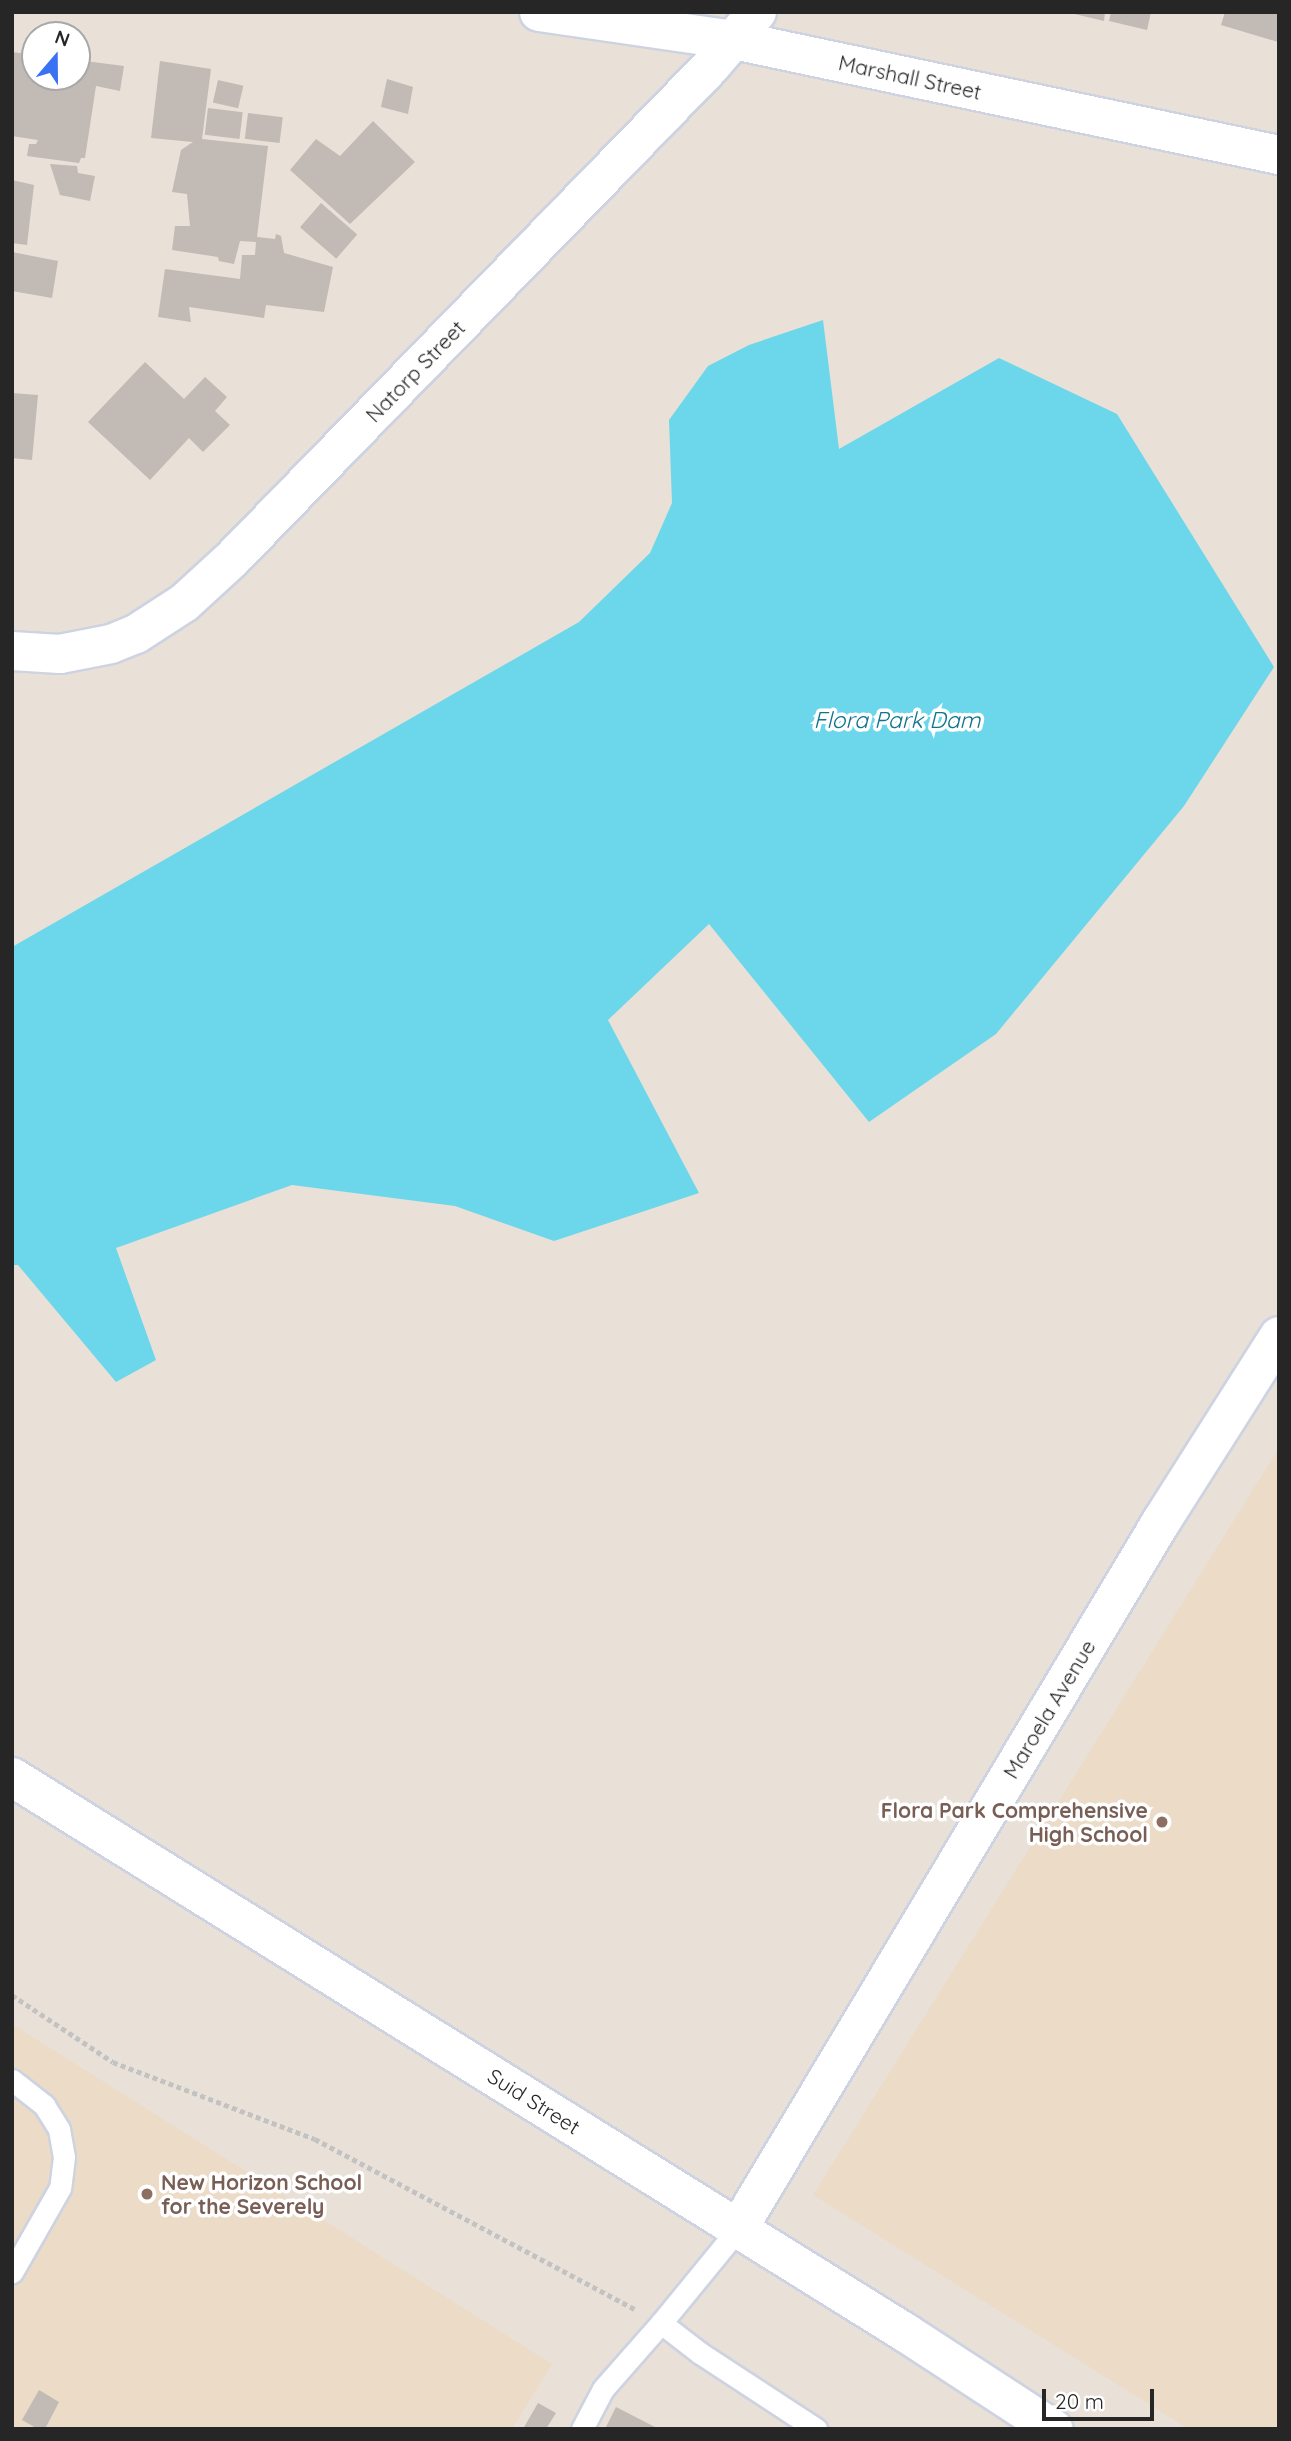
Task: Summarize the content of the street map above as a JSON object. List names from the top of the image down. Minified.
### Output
{"streets":{"street":["Marshall Street","Natorp Street","Maroela Avenue","Suid Street"]},"crossings":[["Marshall Street","Natorp Street"],["Maroela Avenue","Suid Street"]],"water":["Flora Park Dam"],"places":["Flora Park Comprehensive High School","New Horizon School for the Severely"],"scale_bar":"20 m","north":"top"}
